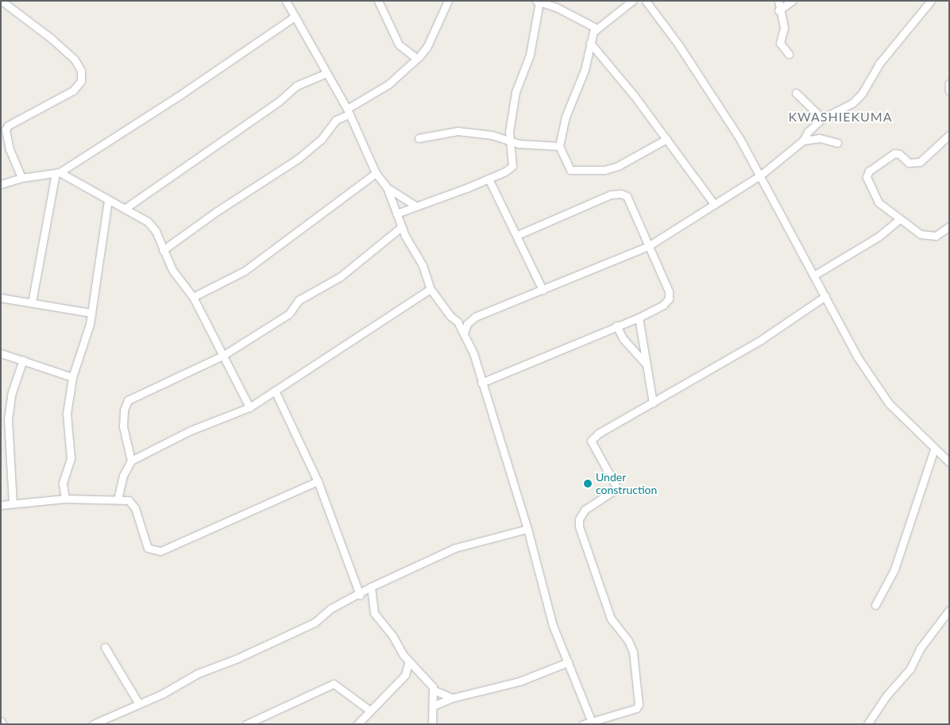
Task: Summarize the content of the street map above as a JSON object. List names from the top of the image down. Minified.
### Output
{"districts":["KWASHIEKUMA"],"places":["Under construction"]}
